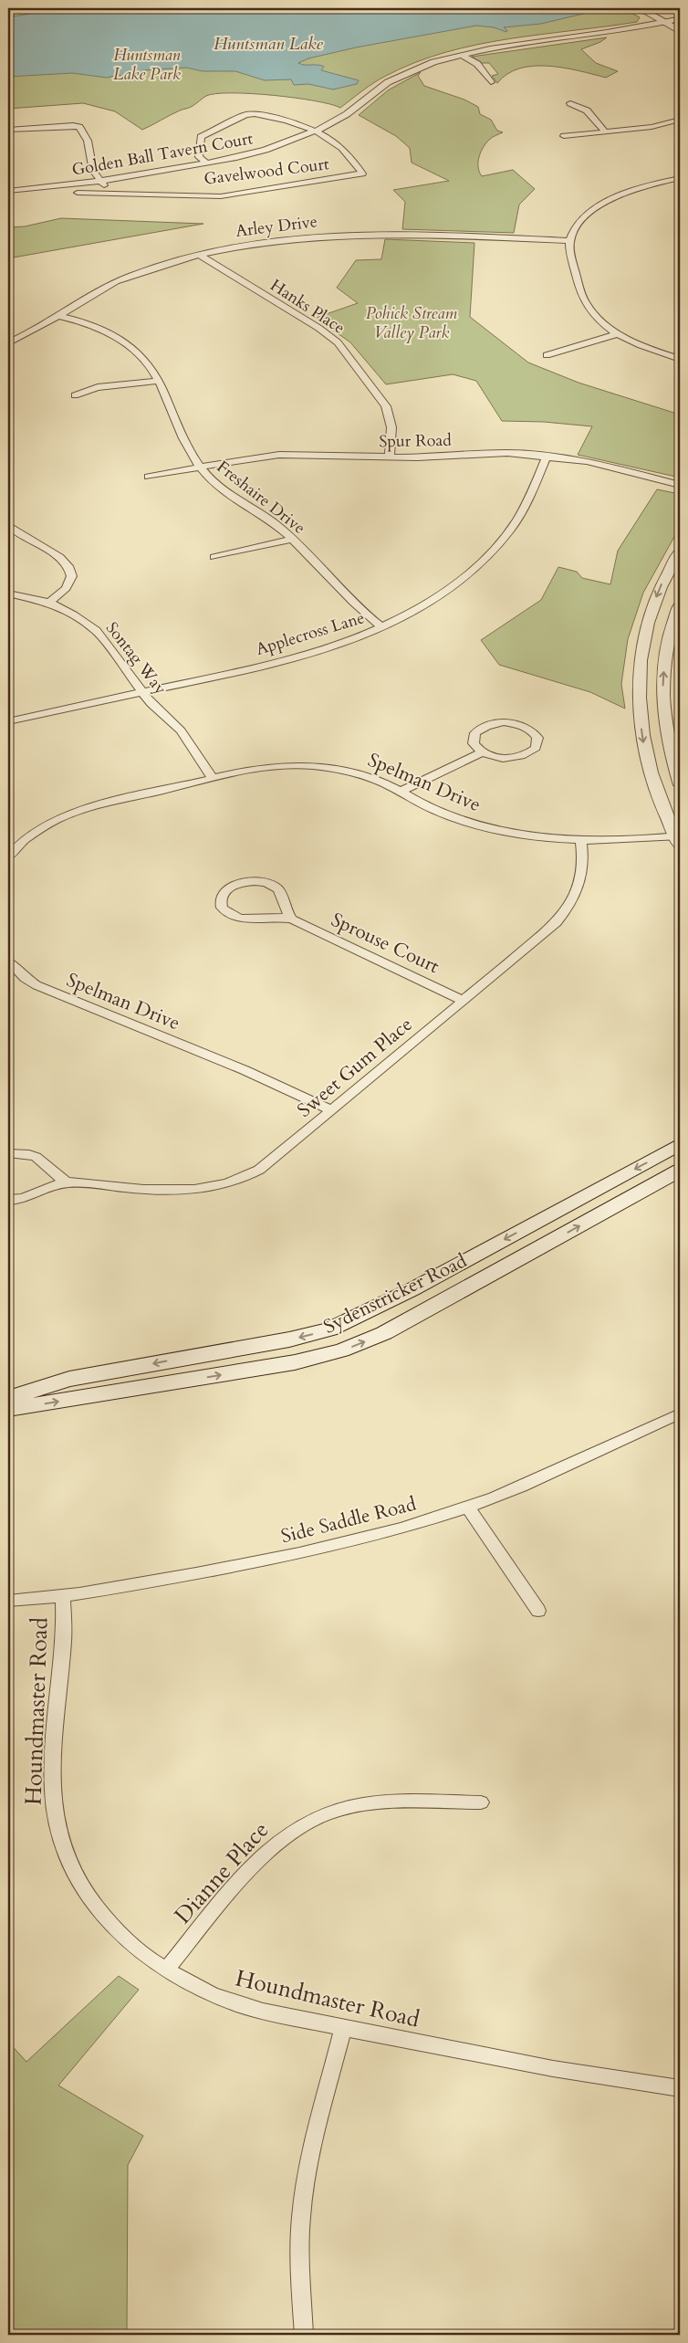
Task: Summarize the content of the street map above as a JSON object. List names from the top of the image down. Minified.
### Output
{"streets":{"main road":["Sydenstricker Road"],"street":["Golden Ball Tavern Court","Gavelwood Court","Arley Drive","Hanks Place","Spur Road","Freshaire Drive","Applecross Lane","Sontag Way","Spelman Drive","Sprouse Court","Sweet Gum Place","Side Saddle Road","Houndmaster Road","Dianne Place"]},"crossings":[["Golden Ball Tavern Court","Gavelwood Court"],["Arley Drive","Hanks Place"],["Arley Drive","Freshaire Drive"],["Hanks Place","Spur Road"],["Spur Road","Freshaire Drive"],["Spur Road","Applecross Lane"],["Freshaire Drive","Applecross Lane"],["Applecross Lane","Sontag Way"],["Sontag Way","Spelman Drive"],["Spelman Drive","Sweet Gum Place"],["Sprouse Court","Sweet Gum Place"],["Side Saddle Road","Houndmaster Road"],["Houndmaster Road","Dianne Place"]],"water":["Huntsman Lake"],"parks":["Huntsman Lake Park","Pohick Stream Valley Park"]}
